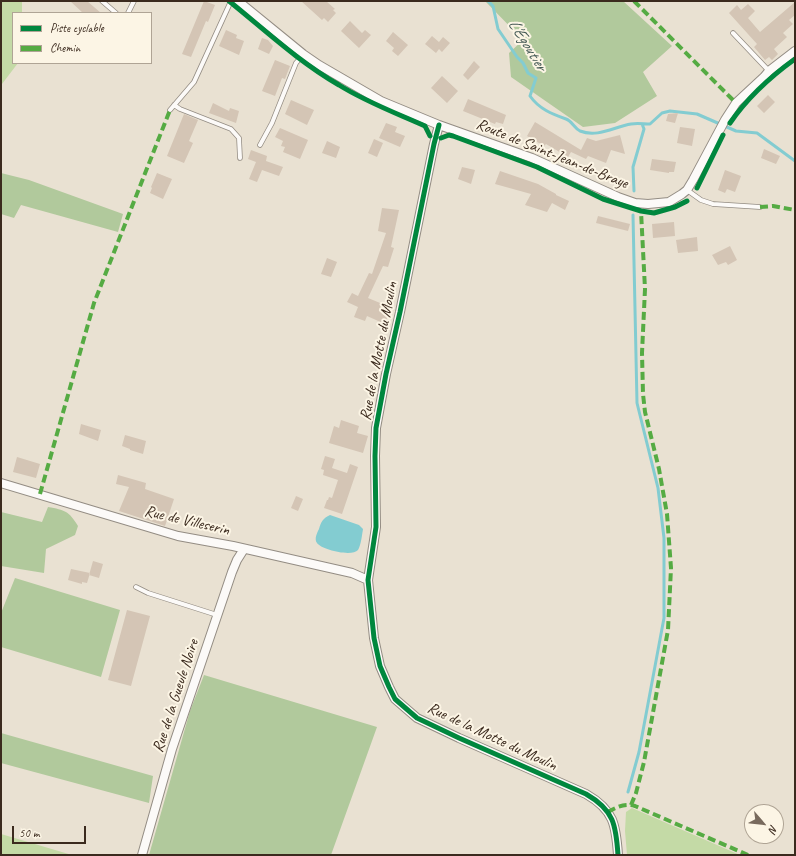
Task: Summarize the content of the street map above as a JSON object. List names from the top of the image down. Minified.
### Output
{"streets":{"street":["Route de Saint-Jean-de-Braye","Rue de la Motte du Moulin","Rue de Villeserin","Rue de la Gueule Noire"]},"crossings":[["Route de Saint-Jean-de-Braye","Rue de la Motte du Moulin"],["Rue de la Motte du Moulin","Rue de Villeserin"],["Rue de Villeserin","Rue de la Gueule Noire"]],"water":["L'Egoutier"],"legend":["Piste cyclable","Chemin"],"scale_bar":"50 m","north":"bottom right"}
